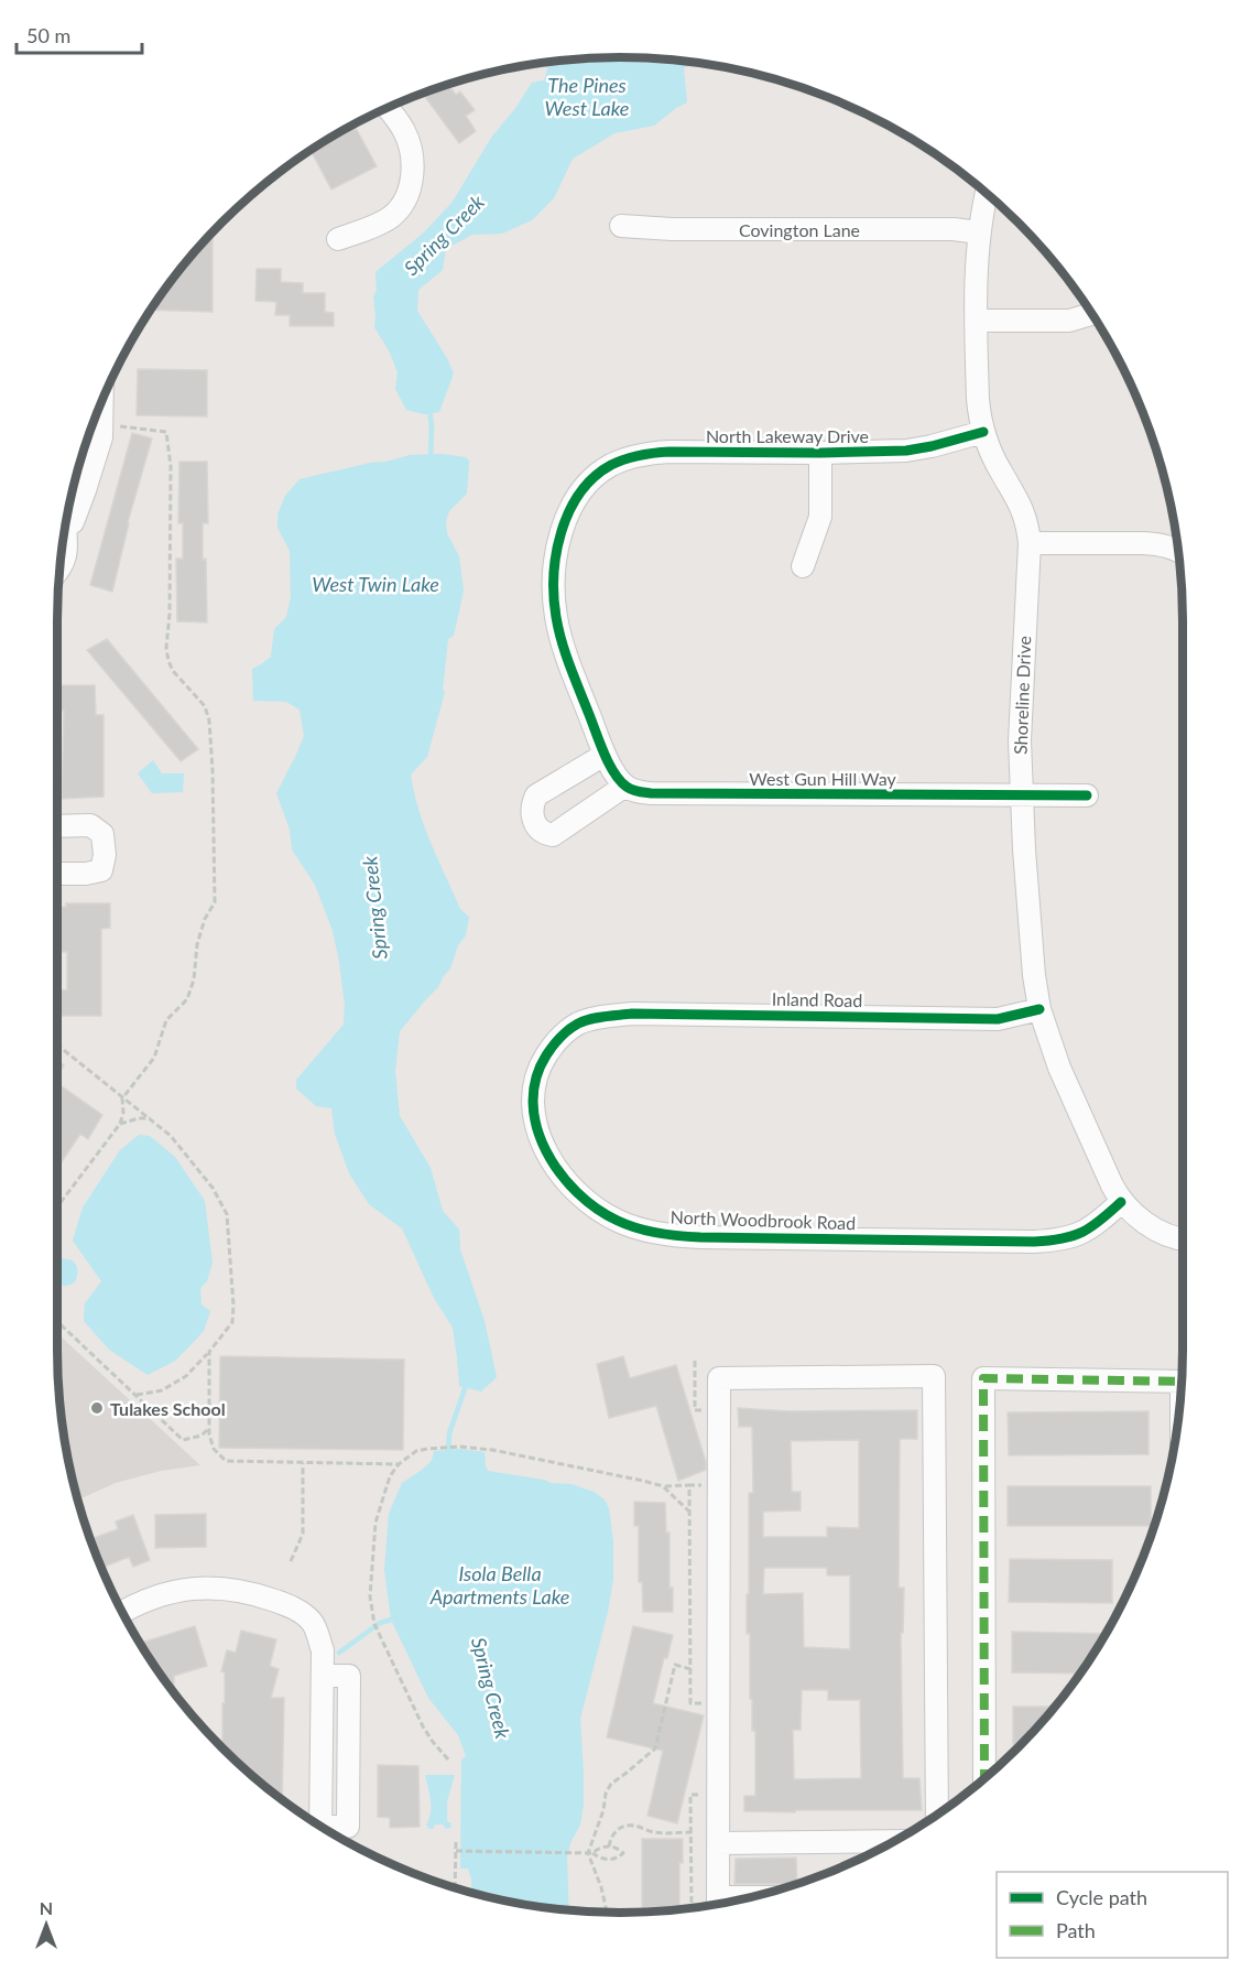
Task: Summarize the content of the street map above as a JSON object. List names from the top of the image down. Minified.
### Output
{"streets":{"street":["Covington Lane","North Lakeway Drive","Shoreline Drive","West Gun Hill Way","Inland Road","North Woodbrook Road"]},"crossings":[["Covington Lane","Shoreline Drive"],["North Lakeway Drive","Shoreline Drive"],["Shoreline Drive","West Gun Hill Way"],["Shoreline Drive","Inland Road"],["Shoreline Drive","North Woodbrook Road"],["Inland Road","North Woodbrook Road"]],"water":["The Pines West Lake","Spring Creek","West Twin Lake","Isola Bella Apartments Lake"],"places":["Tulakes School"],"legend":["Cycle path","Path"],"scale_bar":"50 m","north":"top"}
